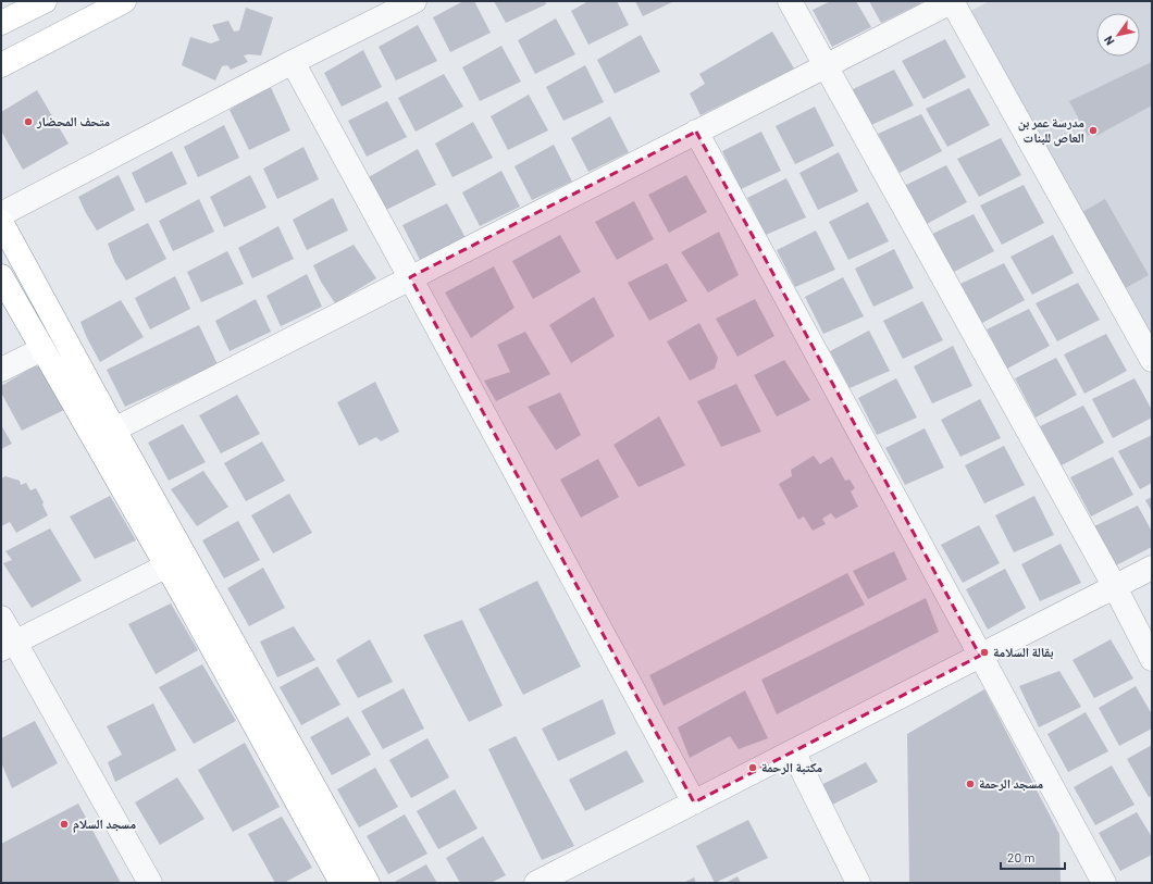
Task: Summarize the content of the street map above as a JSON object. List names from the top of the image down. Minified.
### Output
{"places":["متحف المحضار","مدرسة عمر بن العاص للبنات","بقالة السلامة","مكتبة الرحمة","مسجد الرحمة","مسجد السلام"],"scale_bar":"20 m","north":"bottom left"}
